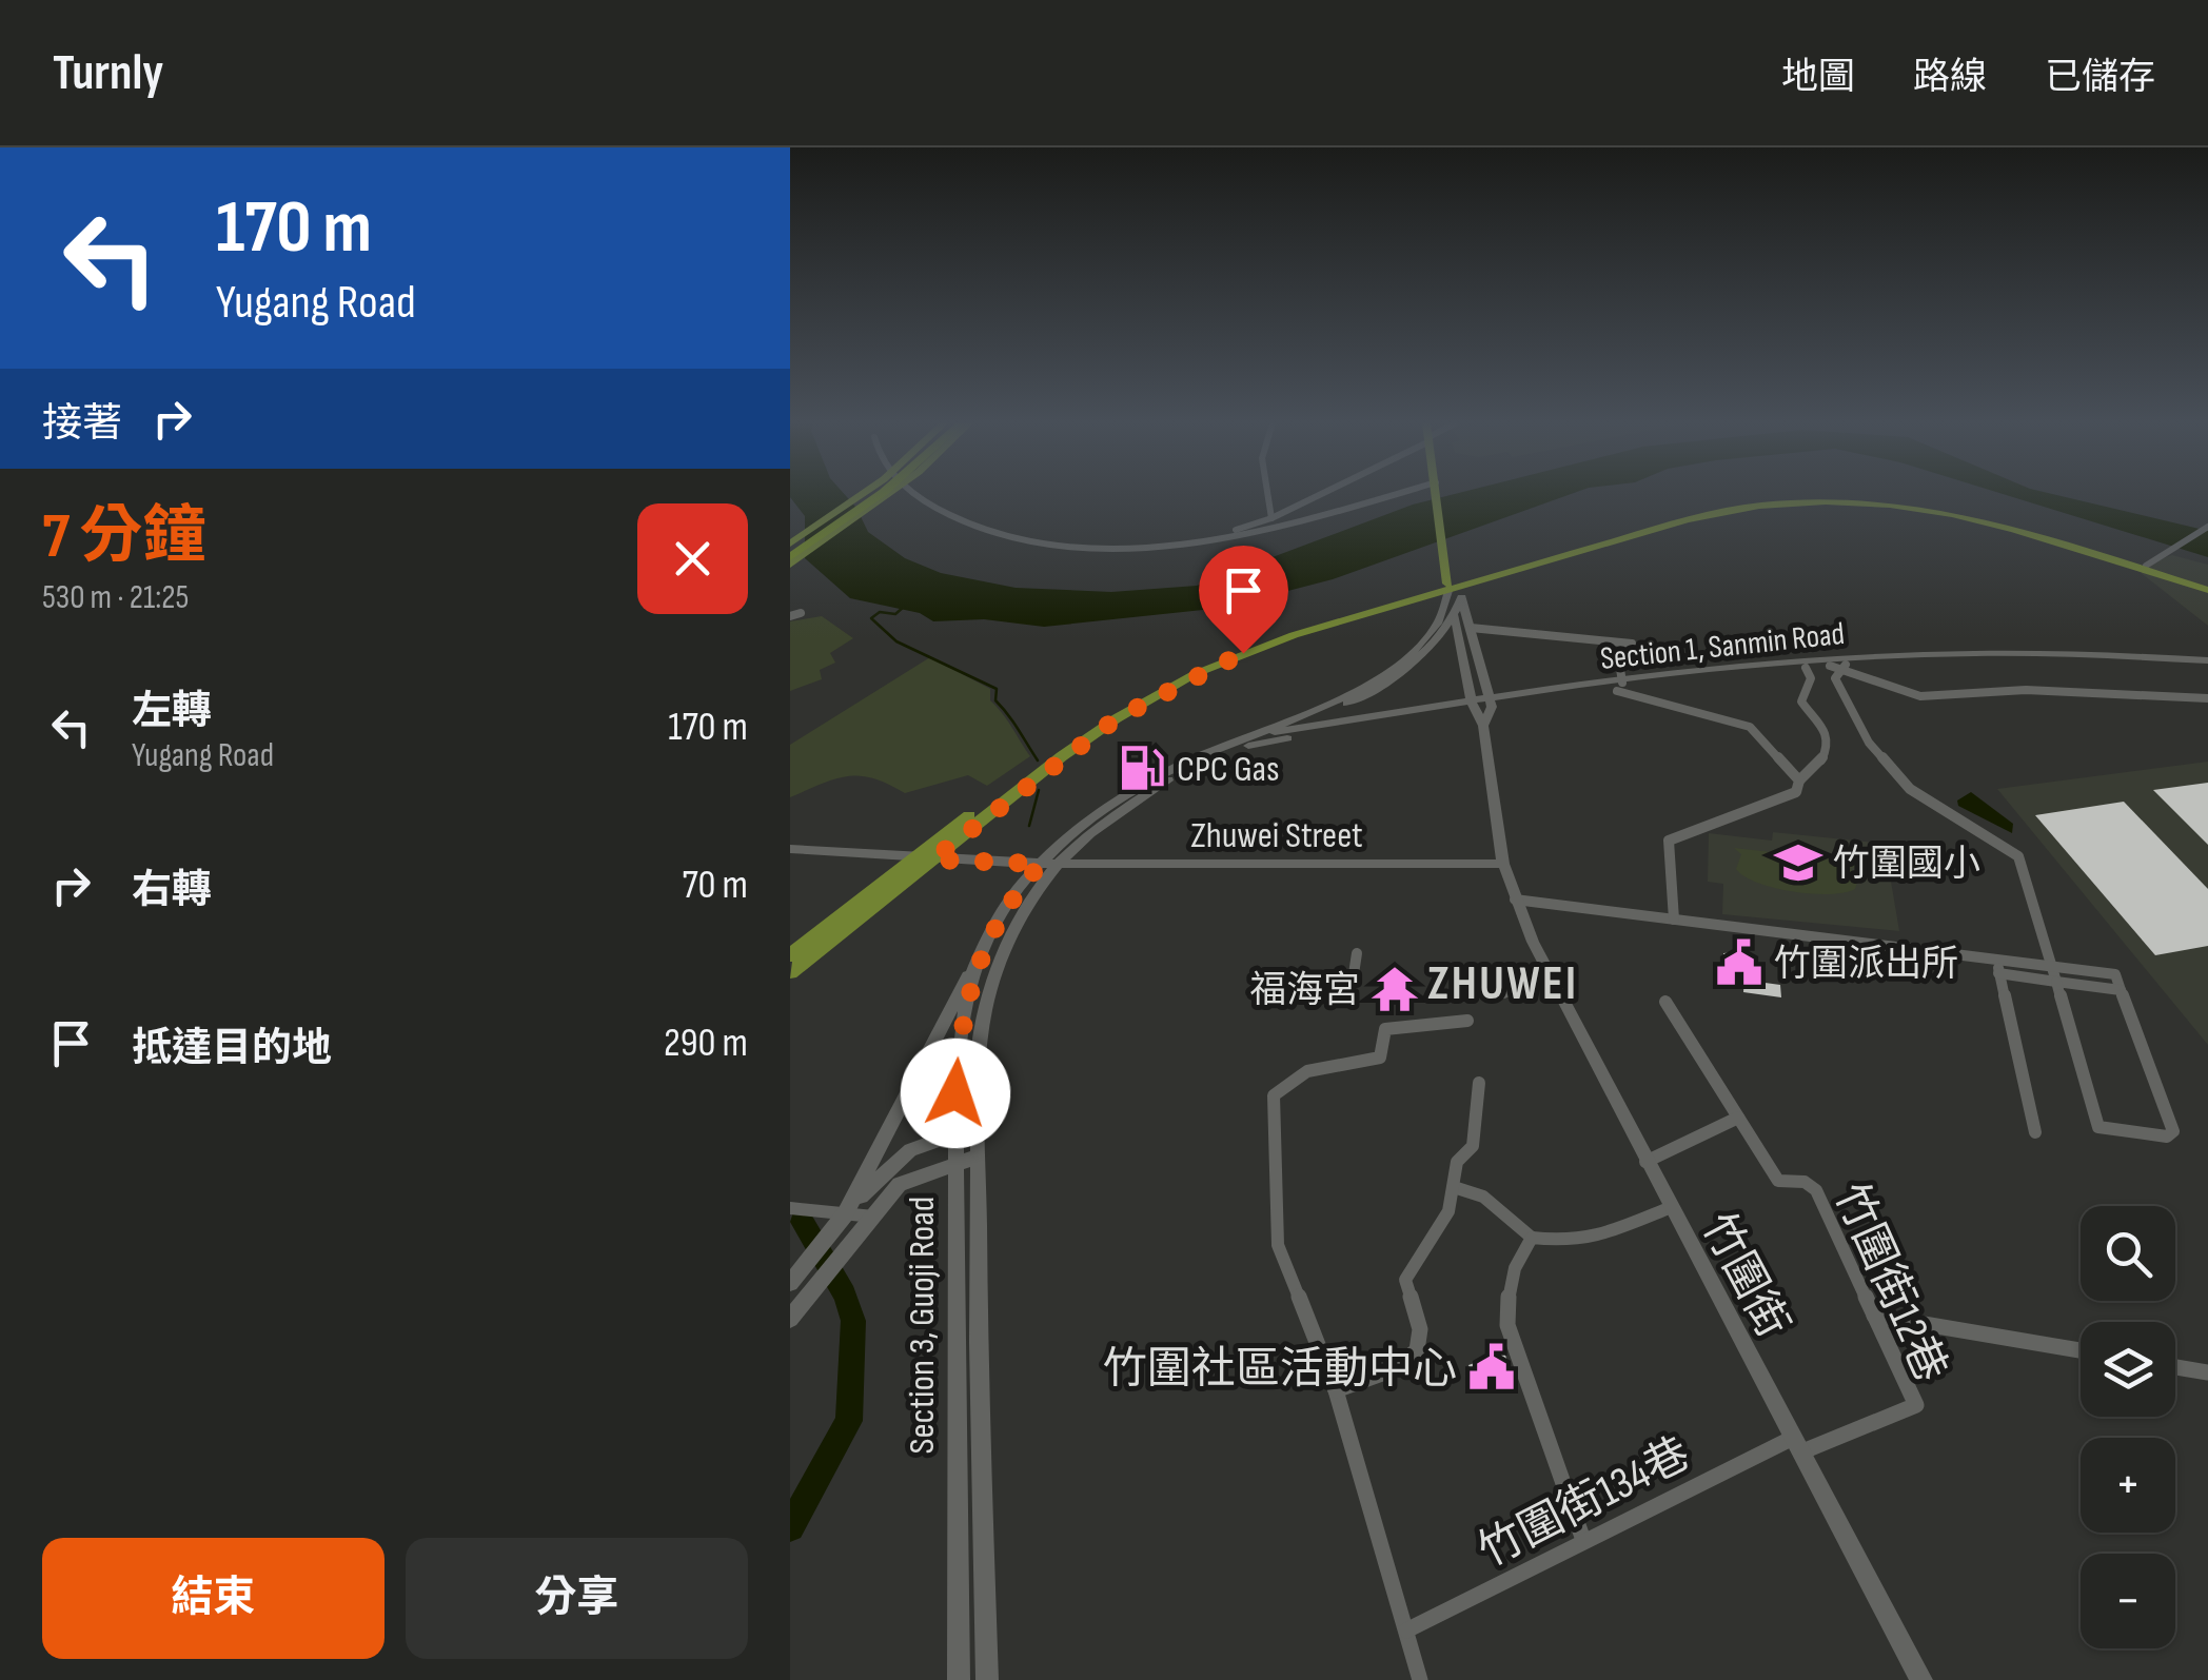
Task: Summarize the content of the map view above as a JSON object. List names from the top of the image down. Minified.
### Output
{"streets":{"street":["Section 1, Sanmin Road","Zhuwei Street","竹圍街","竹圍街12巷","Section 3, Guoji Road","竹圍街134巷"]},"crossings":[["Section 1, Sanmin Road","Section 3, Guoji Road"],["Zhuwei Street","竹圍街"],["Zhuwei Street","Section 3, Guoji Road"],["竹圍街","竹圍街12巷"],["竹圍街","竹圍街134巷"],["竹圍街12巷","竹圍街134巷"]],"districts":["ZHUWEI"],"places":{"fuel station":["CPC Gas"],"school or university":["竹圍國小"],"public building":["竹圍派出所","竹圍社區活動中心"],"temple":["福海宮"]},"page":{"header":"Turnly","nav":["地圖","路線","已儲存"],"turn":["170 m","Yugang Road"],"then":"接著","heading":["7 分鐘","530 m · 21:25"],"list":[{"name":"左轉","note":"Yugang Road","value":"170 m"},{"name":"右轉","value":"70 m"},{"name":"抵達目的地","value":"290 m"}],"map_buttons":["+","−"],"buttons":["結束","分享"]}}
